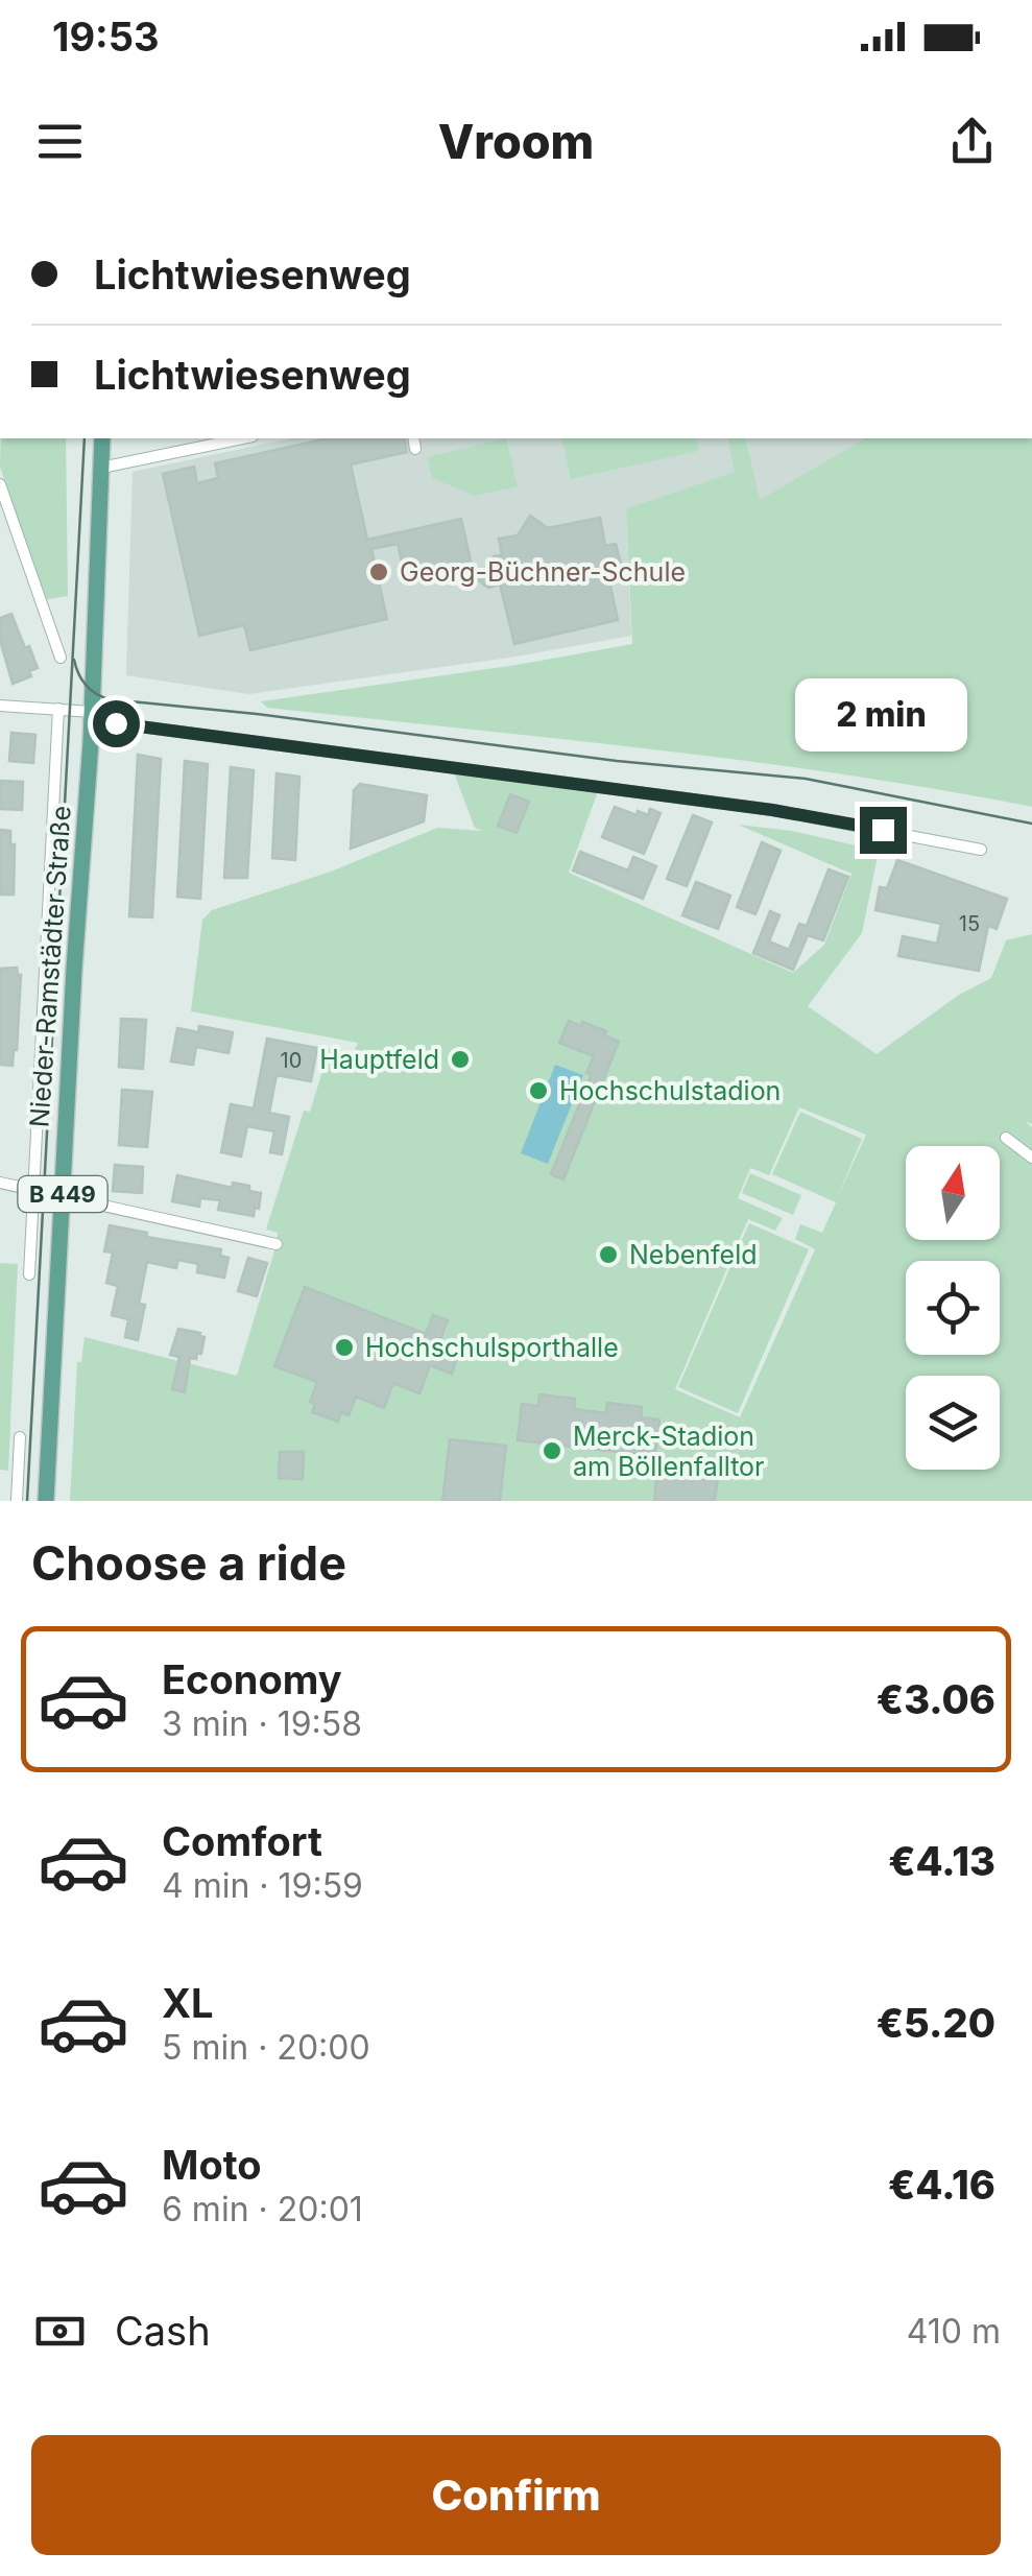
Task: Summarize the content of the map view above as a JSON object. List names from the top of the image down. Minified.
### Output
{"streets":{"main road":["Nieder-Ramstädter Straße","B 449"]},"places":["Georg-Büchner-Schule","Hauptfeld","Hochschulstadion","Nebenfeld","Hochschulsporthalle","Merck-Stadion am Böllenfalltor"],"house_numbers":["15","10"],"north":"top","page":{"status":"19:53","header":"Vroom","banner":["Lichtwiesenweg","Lichtwiesenweg"],"bubble":"2 min","heading":"Choose a ride","list":[{"name":"Economy","note":"3 min · 19:58","value":"€3.06"},{"name":"Comfort","note":"4 min · 19:59","value":"€4.13"},{"name":"XL","note":"5 min · 20:00","value":"€5.20"},{"name":"Moto","note":"6 min · 20:01","value":"€4.16"}],"pay":["Cash","410 m"],"buttons":"Confirm"}}
